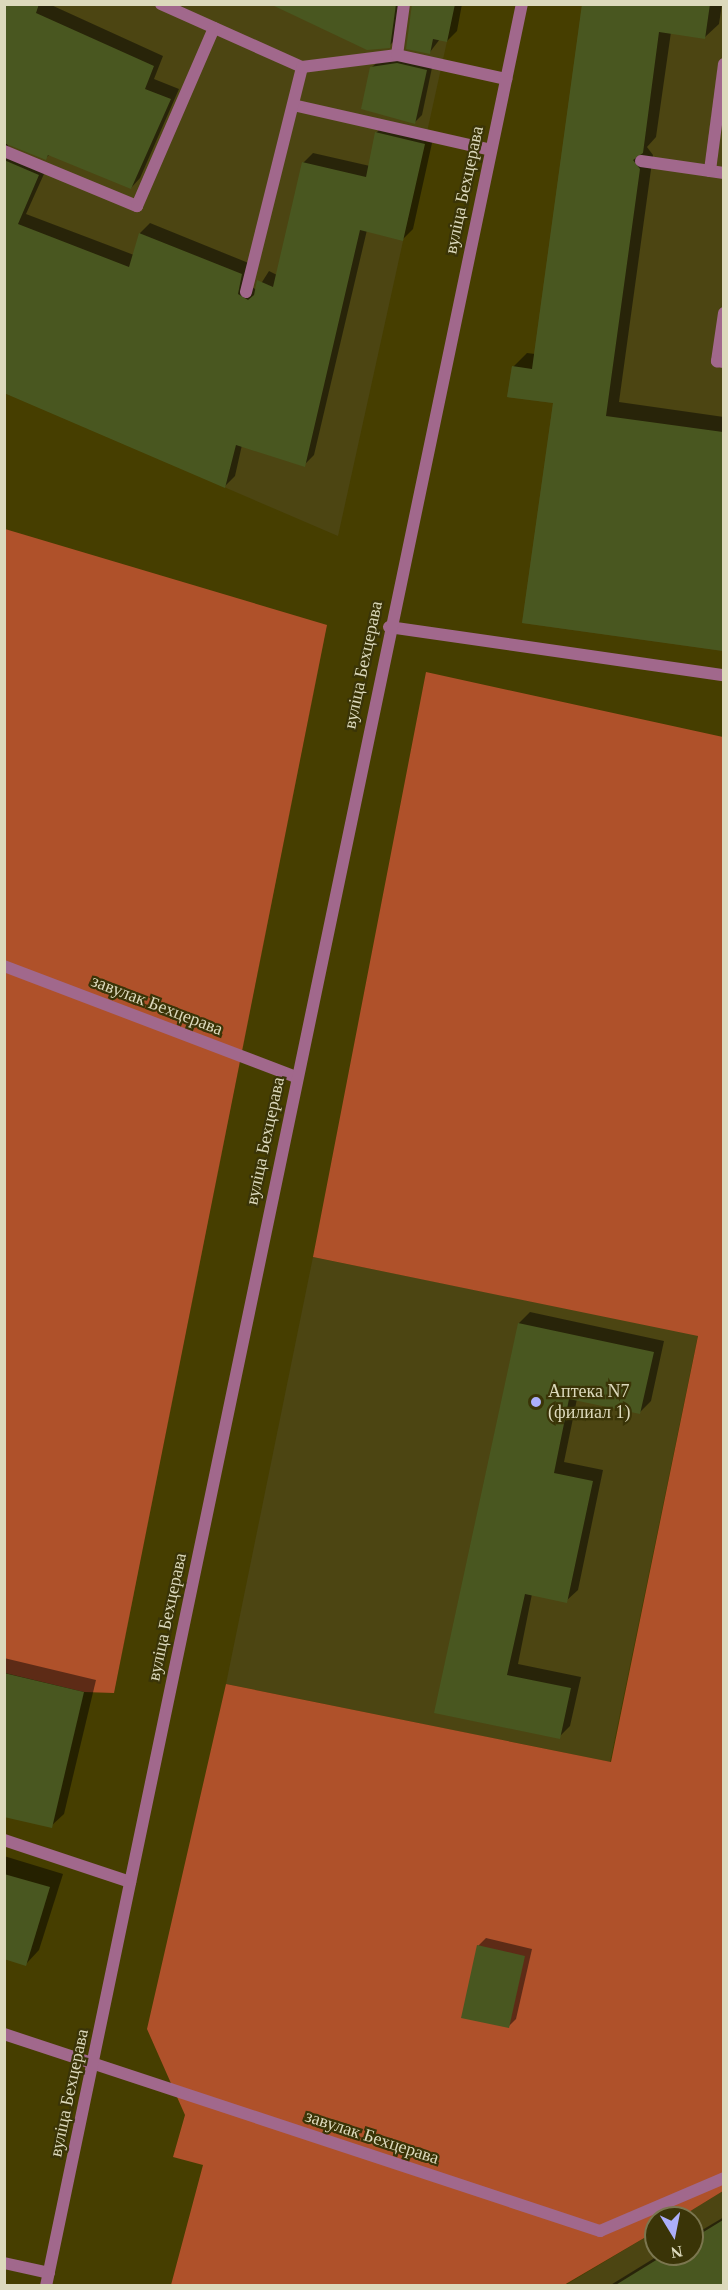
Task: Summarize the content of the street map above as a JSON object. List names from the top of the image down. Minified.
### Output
{"streets":{"street":["вуліца Бехцерава","завулак Бехцерава"]},"crossings":[["вуліца Бехцерава","завулак Бехцерава"]],"places":["Аптека N7 (филиал 1)"],"north":"bottom"}
